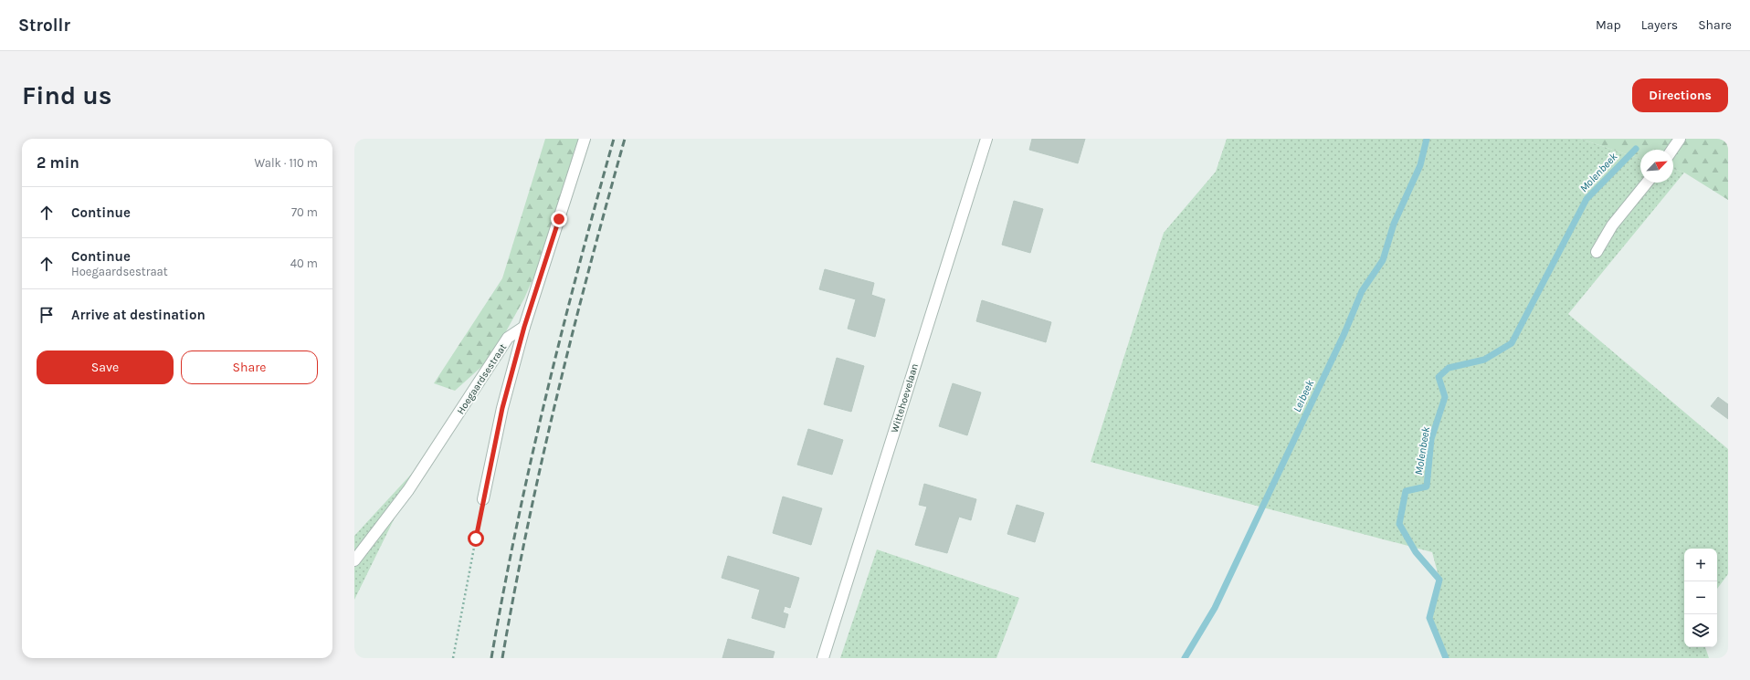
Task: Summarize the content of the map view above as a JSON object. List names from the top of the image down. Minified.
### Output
{"streets":{"street":["Hoegaardsestraat","Wittehoevelaan"]},"water":["Molenbeek","Leibeek"],"north":"top right","page":{"header":"Strollr","nav":["Map","Layers","Share"],"buttons":["Directions",["Save","Share"]],"title":"Find us","heading":["2 min","Walk · 110 m"],"list":[["Continue","70 m"],["Continue","Hoegaardsestraat","40 m"],"Arrive at destination"],"map_buttons":["+","−"]}}
